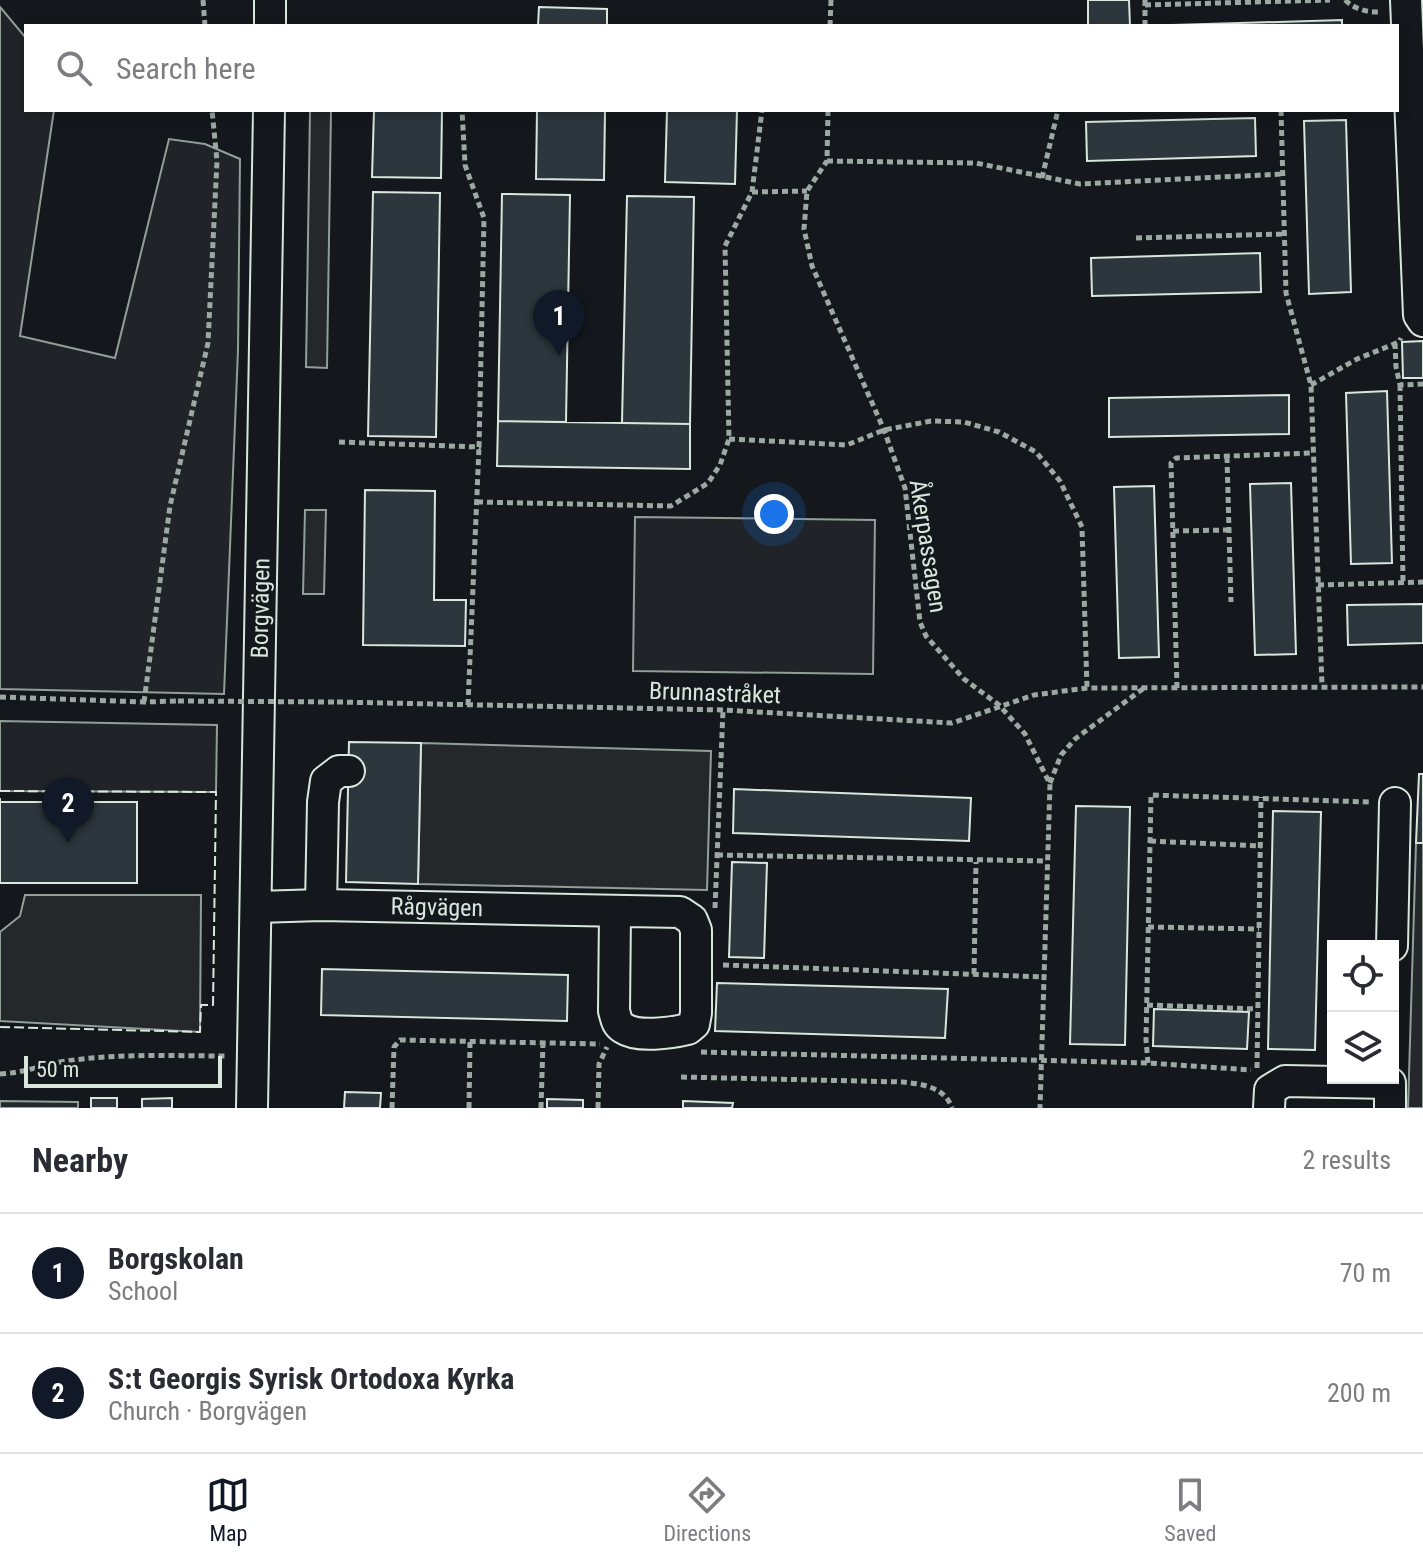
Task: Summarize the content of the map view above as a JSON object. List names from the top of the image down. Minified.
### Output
{"streets":{"street":["Borgvägen","Rågvägen"],"path":["Åkerpassagen","Brunnastråket"]},"crossings":[["Åkerpassagen","Brunnastråket"],["Borgvägen","Rågvägen"]],"scale_bar":"50 m","page":{"search":"Search here","pins":["1","2"],"scale":"50 m","heading":["Nearby","2 results"],"list":[{"mark":"1","name":"Borgskolan","note":"School","value":"70 m"},{"mark":"2","name":"S:t Georgis Syrisk Ortodoxa Kyrka","note":"Church · Borgvägen","value":"200 m"}],"nav":["Map","Directions","Saved"]}}
